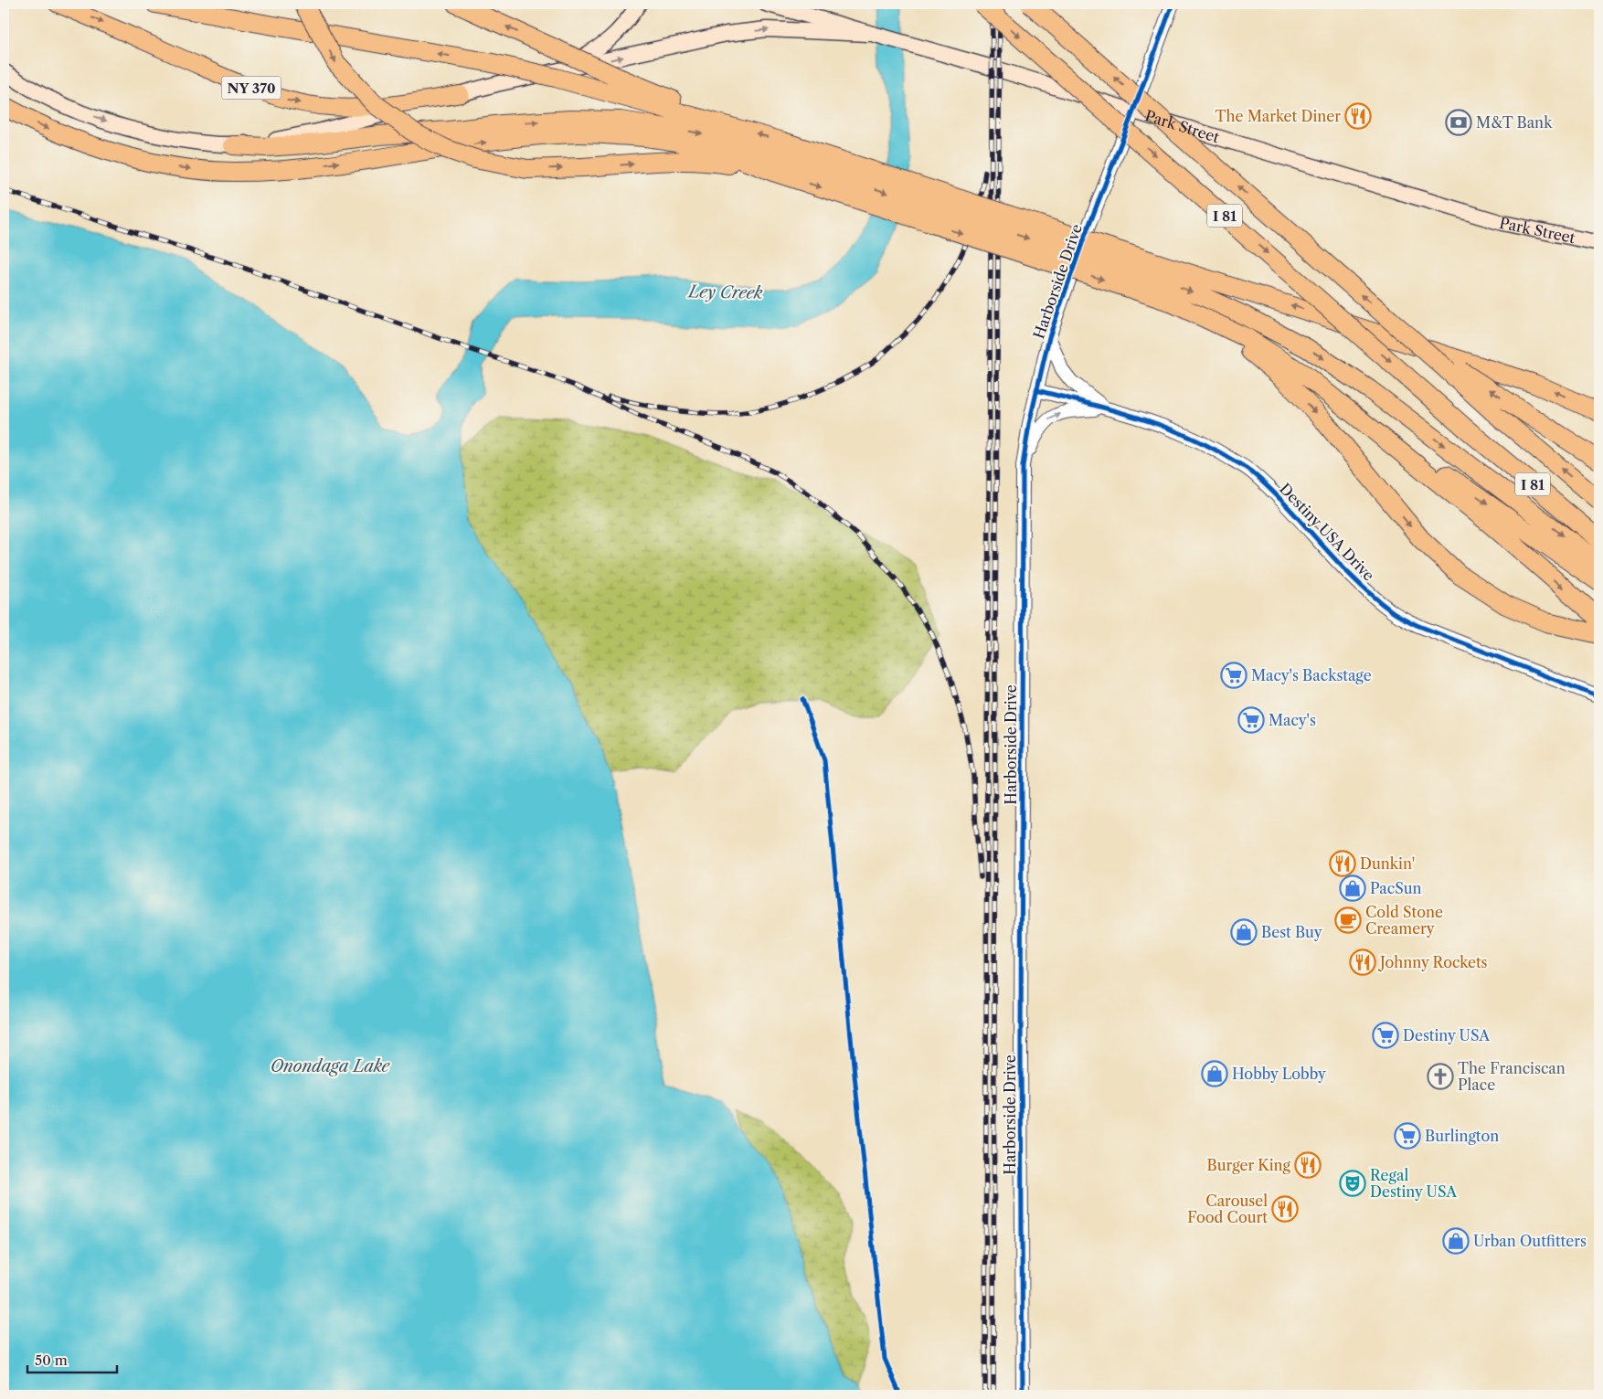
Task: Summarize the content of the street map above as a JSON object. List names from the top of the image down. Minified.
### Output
{"streets":{"highway":["I 81"],"main road":["NY 370","Park Street"],"street":["Harborside Drive","Destiny USA Drive"]},"crossings":[["NY 370","Park Street"],["Park Street","Harborside Drive"],["Harborside Drive","Destiny USA Drive"]],"water":["Ley Creek","Onondaga Lake"],"places":{"restaurant":["The Market Diner","Dunkin'","Johnny Rockets","Burger King","Carousel Food Court"],"bank":["M&T Bank"],"supermarket":["Macy's Backstage","Macy's","Destiny USA","Burlington"],"shop":["PacSun","Best Buy","Hobby Lobby","Urban Outfitters"],"cafe":["Cold Stone Creamery"],"church":["The Franciscan Place"],"theatre":["Regal Destiny USA"]},"scale_bar":"50 m"}
